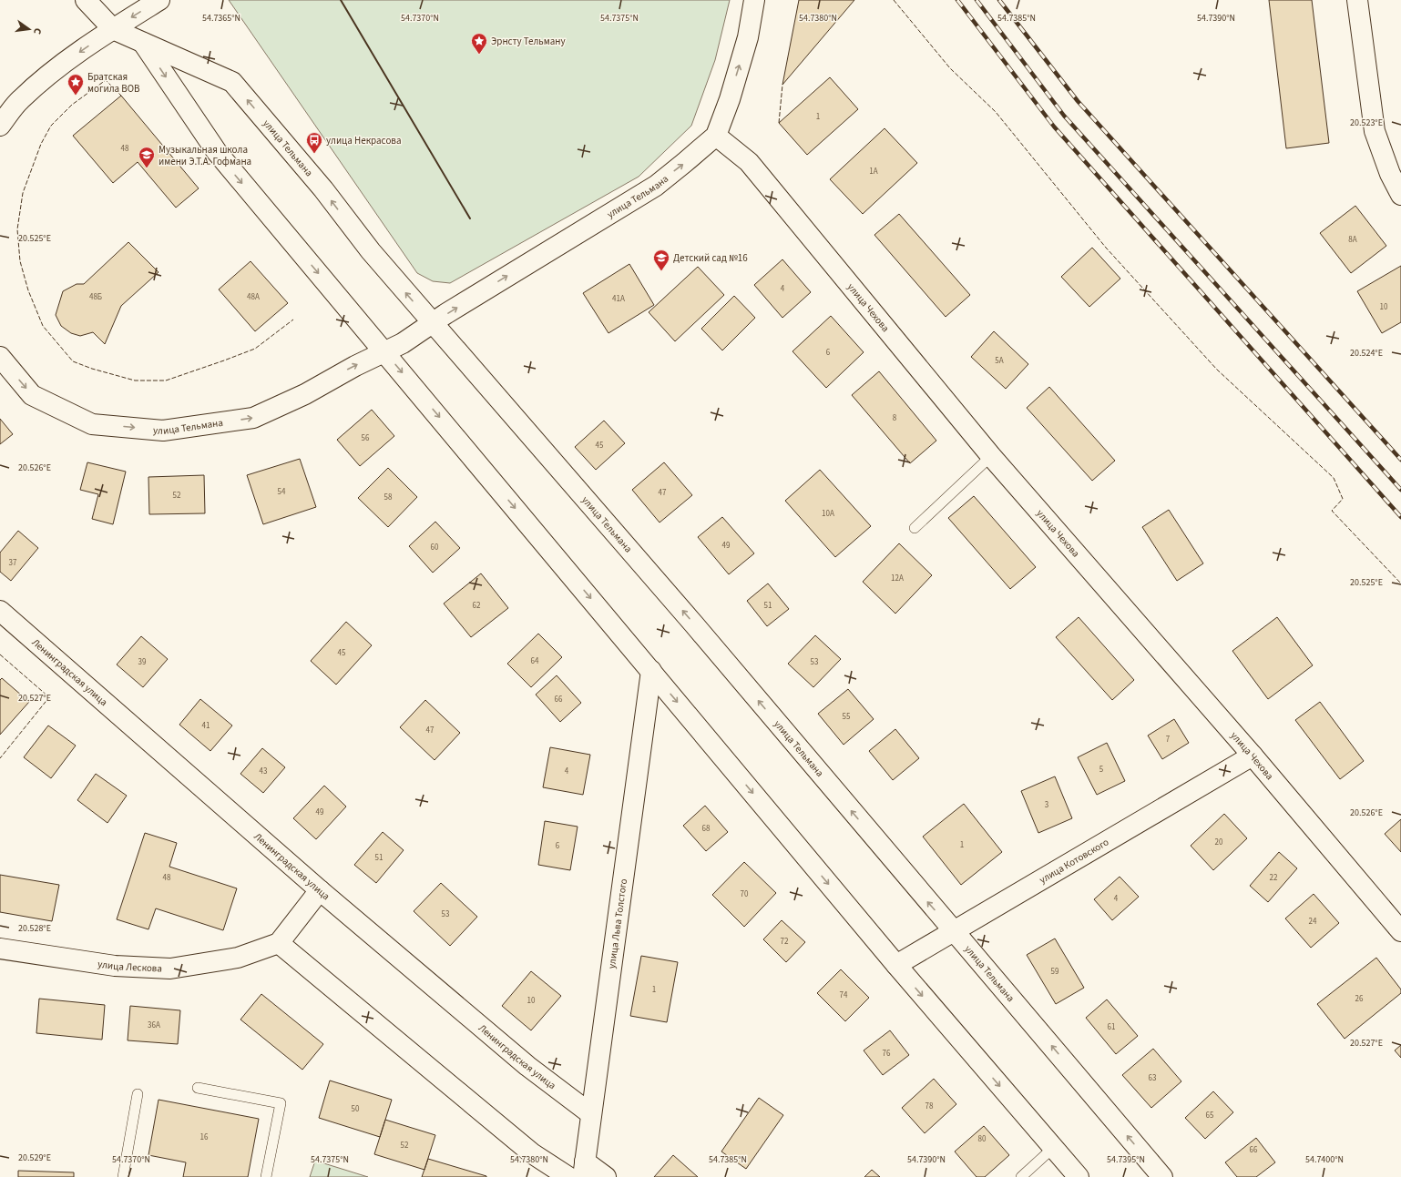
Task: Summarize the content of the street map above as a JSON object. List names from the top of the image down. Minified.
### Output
{"streets":{"street":["улица Тельмана","улица Чехова","Ленинградская улица","улица Котовского","улица Льва Толстого","улица Лескова"]},"crossings":[["улица Тельмана","улица Чехова"],["улица Тельмана","улица Котовского"],["улица Чехова","улица Котовского"],["Ленинградская улица","улица Льва Толстого"]],"places":{"place":["Эрнсту Тельману","Братская могила ВОВ"],"bus stop":["улица Некрасова"],"school or university":["Музыкальная школа имени Э.Т.А. Гофмана","Детский сад №16"]},"house_numbers":["1","48","1А","8А","4","48Б","48А","41А","10","6","5А","8","56","45","54","47","52","58","10А","49","60","37","12А","62","51","45","64","39","53","66","55","41","47","7","5","43","4","3","49","68","20","1","6","51","48","22","70","4","53","24","72","59","1","74","26","10","36А","61","76","63","78","50","65","16","80","52","66"],"north":"right","coordinates":["54.7370°N","54.7375°N","54.7390°N","54.7365°N","54.7380°N","54.7385°N","20.523°E","20.525°E","20.524°E","20.526°E","20.527°E","20.528°E","20.529°E","54.7395°N","54.7400°N"]}
